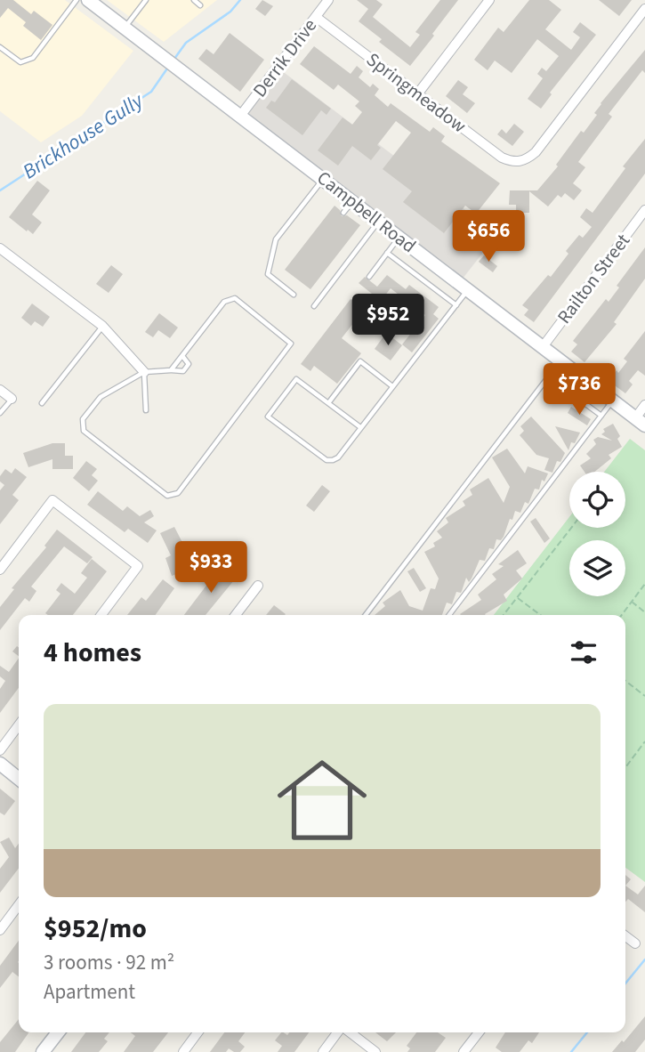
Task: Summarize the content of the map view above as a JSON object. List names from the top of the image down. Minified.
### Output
{"streets":{"street":["Derrik Drive","Springmeadow","Campbell Road","Railton Street"]},"crossings":[["Derrik Drive","Springmeadow"],["Derrik Drive","Campbell Road"],["Campbell Road","Railton Street"]],"water":["Brickhouse Gully"],"page":{"price":["$656","$952","$736","$933"],"heading":"4 homes","list":[{"name":"$952/mo","note":"3 rooms · 92 m² · Apartment"}]}}
